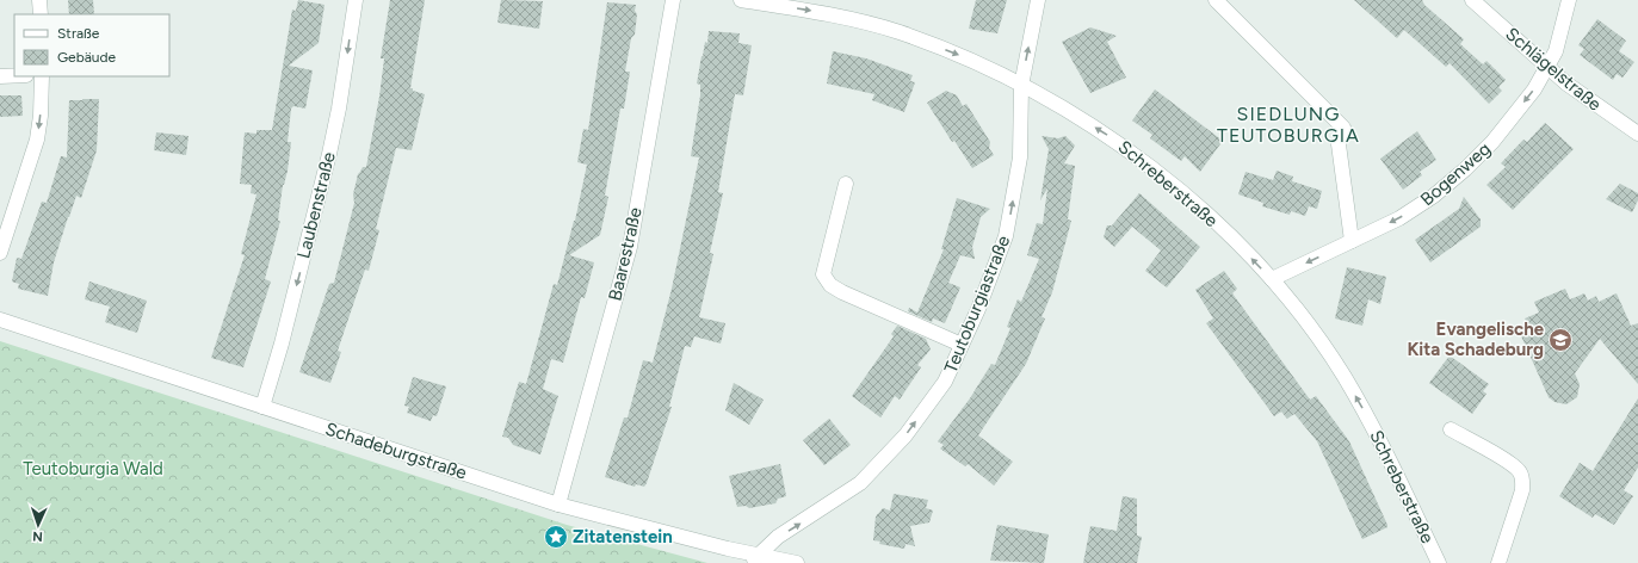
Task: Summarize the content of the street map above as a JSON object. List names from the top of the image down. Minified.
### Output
{"streets":{"street":["Schlägelstraße","Bogenweg","Schreberstraße","Laubenstraße","Baarestraße","Teutoburgiastraße","Schadeburgstraße"]},"crossings":[["Schlägelstraße","Bogenweg"],["Bogenweg","Schreberstraße"],["Schreberstraße","Teutoburgiastraße"],["Laubenstraße","Schadeburgstraße"],["Baarestraße","Schadeburgstraße"],["Teutoburgiastraße","Schadeburgstraße"]],"one_way":["Bogenweg","Laubenstraße","Teutoburgiastraße"],"districts":["SIEDLUNG TEUTOBURGIA"],"parks":["Teutoburgia Wald"],"places":{"school or university":["Evangelische Kita Schadeburg"],"place":["Zitatenstein"]},"legend":["Straße","Gebäude"],"north":"bottom"}
